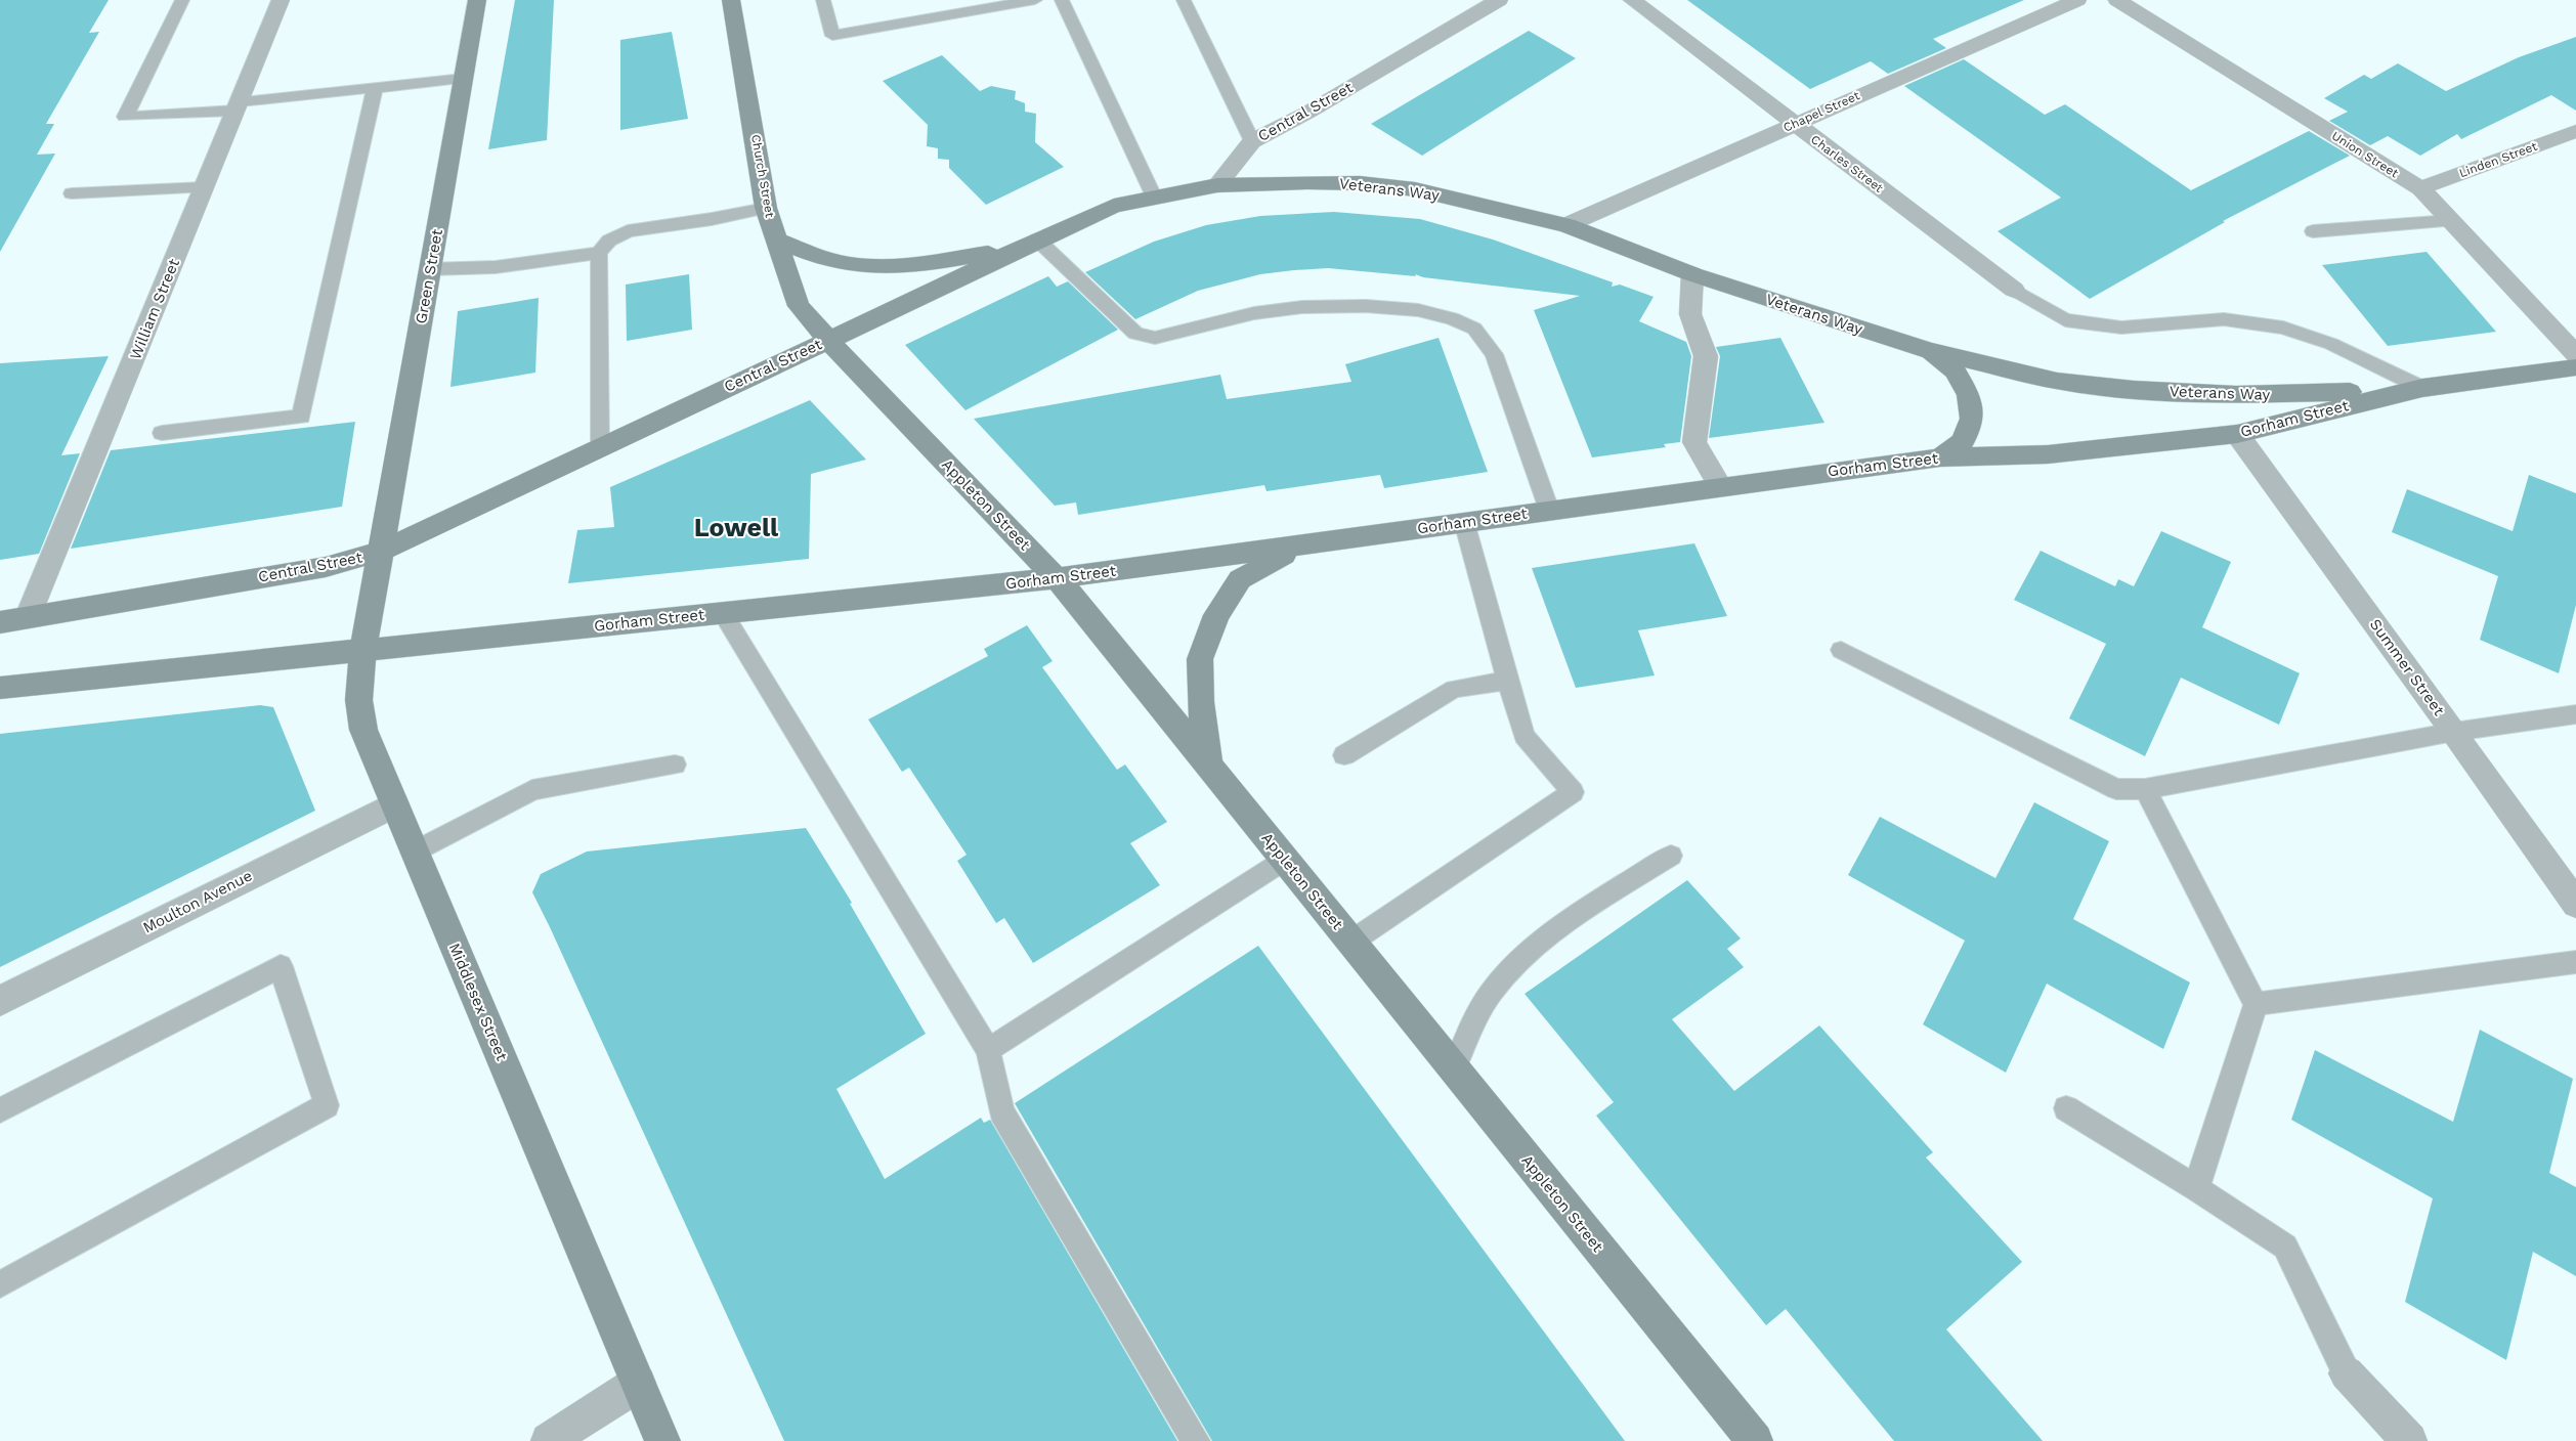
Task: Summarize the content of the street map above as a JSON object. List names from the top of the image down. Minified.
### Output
{"streets":{"main road":["Central Street","Church Street","Veterans Way","Green Street","Gorham Street","Appleton Street","Middlesex Street"],"street":["Chapel Street","Union Street","Linden Street","Charles Street","William Street","Summer Street","Moulton Avenue"]},"crossings":[["Central Street","Church Street"],["Central Street","Veterans Way"],["Central Street","Green Street"],["Central Street","William Street"],["Central Street","Appleton Street"],["Central Street","Middlesex Street"],["Chapel Street","Charles Street"],["Chapel Street","Veterans Way"],["Union Street","Linden Street"],["Church Street","Appleton Street"],["Veterans Way","Gorham Street"],["Green Street","Middlesex Street"],["Gorham Street","Appleton Street"],["Gorham Street","Summer Street"],["Gorham Street","Middlesex Street"],["Moulton Avenue","Middlesex Street"]],"districts":["Lowell"]}
